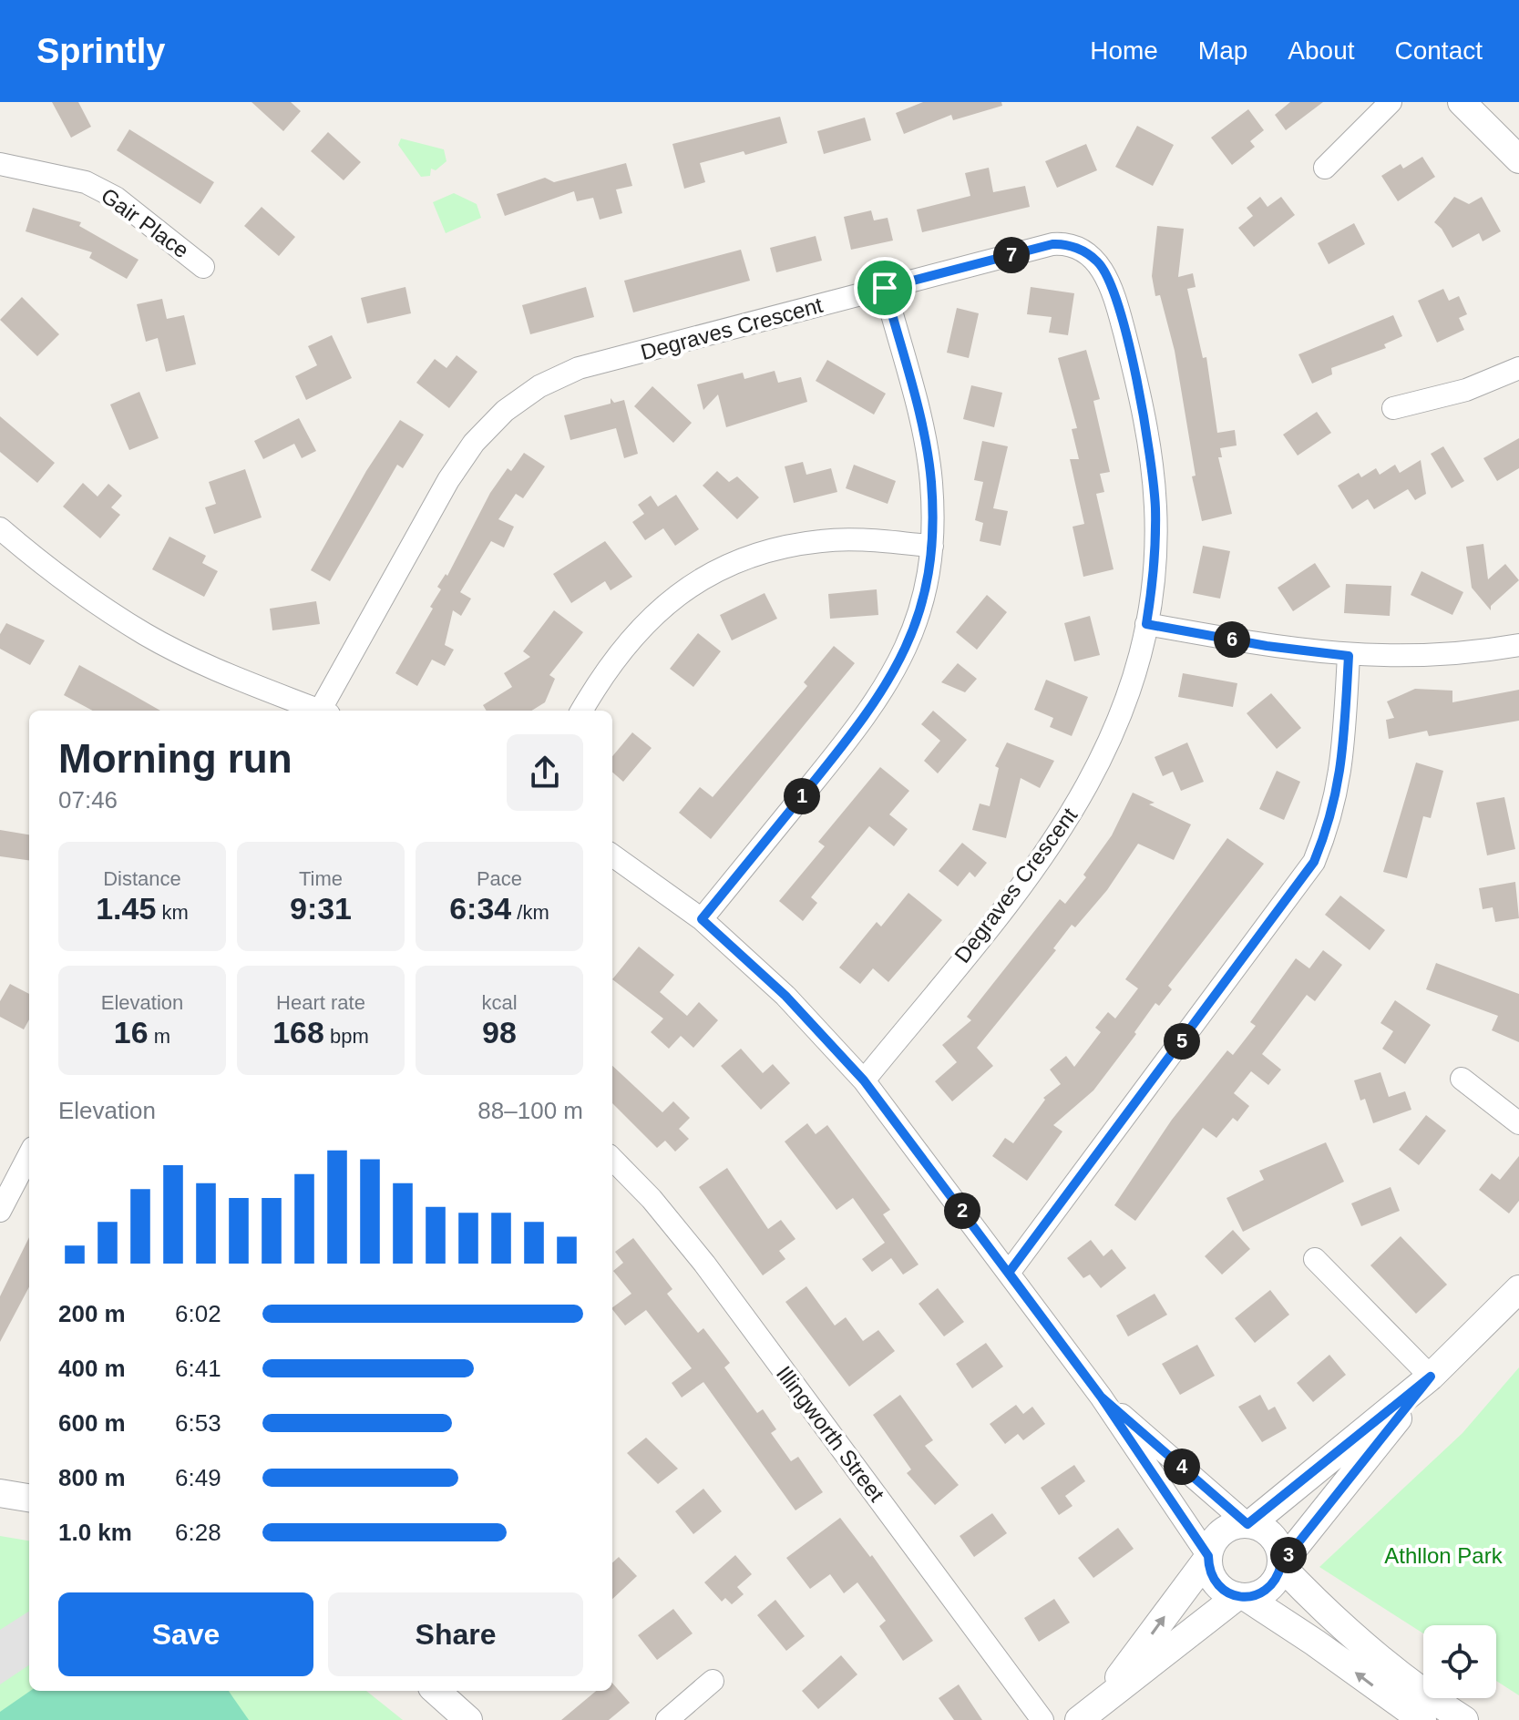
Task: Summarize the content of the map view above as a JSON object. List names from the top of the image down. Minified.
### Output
{"streets":{"street":["Gair Place","Degraves Crescent","Illingworth Street"]},"parks":["Athllon Park"],"page":{"header":"Sprintly","nav":["Home","Map","About","Contact"],"pins":["7","6","1","5","2","4","3"],"heading":["Morning run","07:46"],"stats":[["Distance","1.45 km"],["Time","9:31"],["Pace","6:34 /km"],["Elevation","16 m"],["Heart rate","168 bpm"],["kcal","98"]],"chart":["Elevation","88–100 m"],"list":[{"name":"200 m","note":"6:02"},{"name":"400 m","note":"6:41"},{"name":"600 m","note":"6:53"},{"name":"800 m","note":"6:49"},{"name":"1.0 km","note":"6:28"}],"buttons":["Save","Share"]}}
